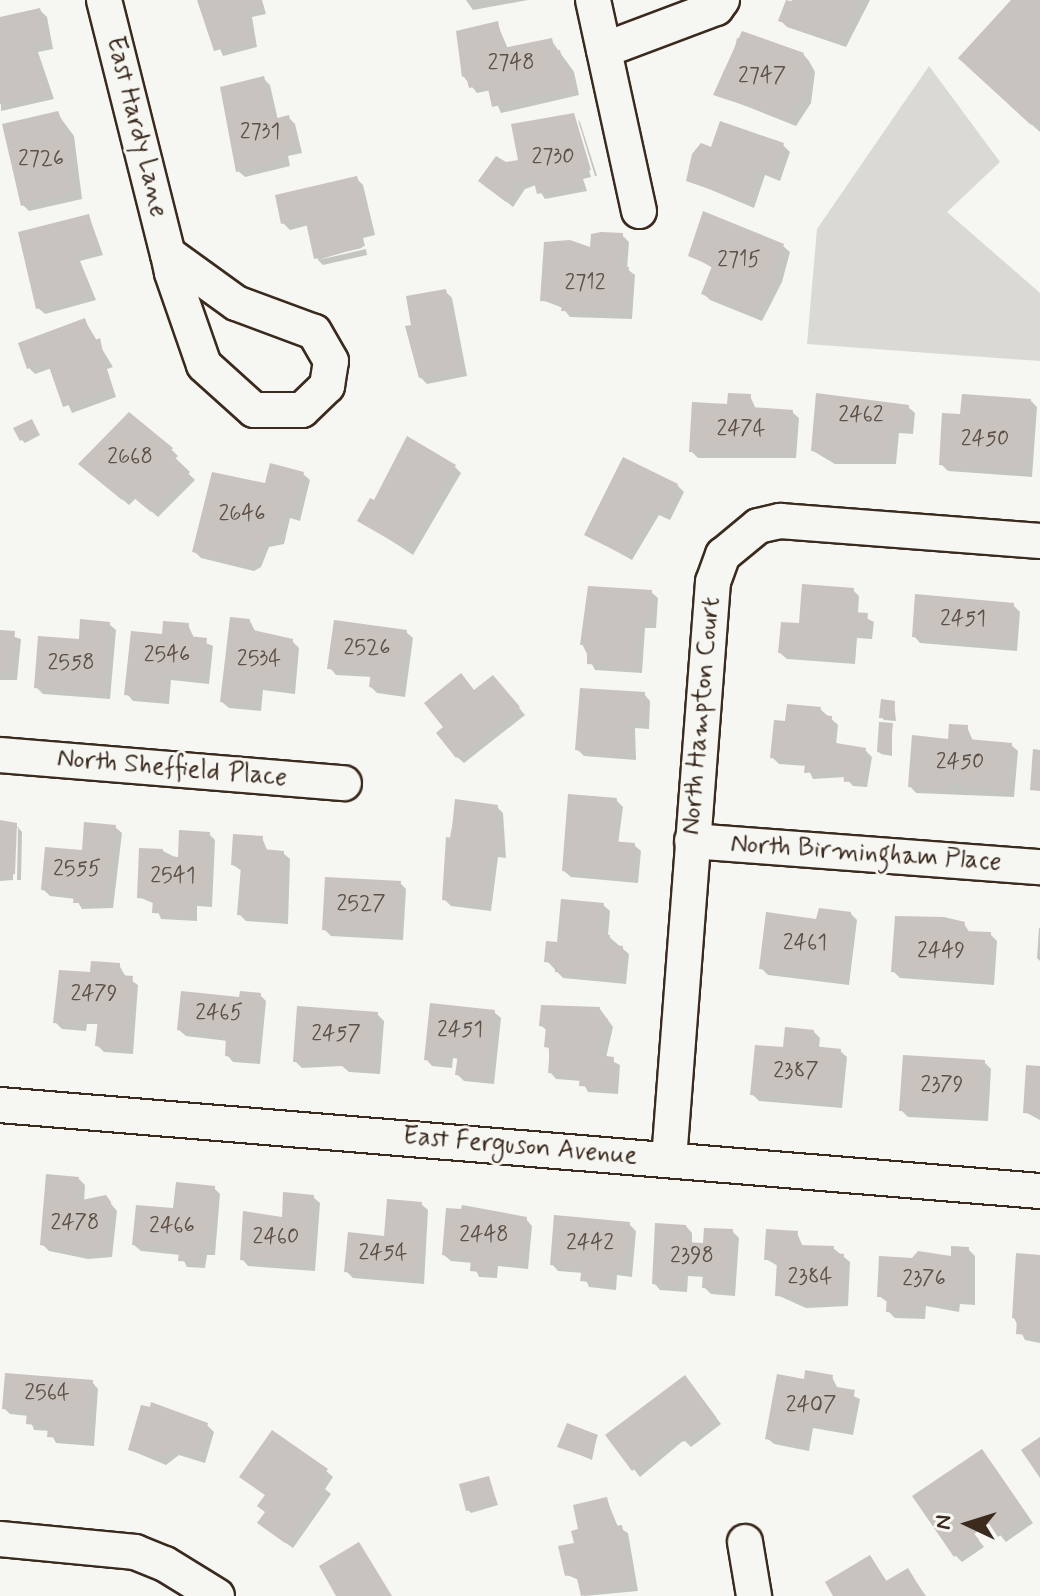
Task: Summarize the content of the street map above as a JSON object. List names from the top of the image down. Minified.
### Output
{"streets":{"street":["East Hardy Lane","North Hampton Court","North Sheffield Place","North Birmingham Place","East Ferguson Avenue"]},"crossings":[["North Hampton Court","North Birmingham Place"],["North Hampton Court","East Ferguson Avenue"]],"house_numbers":["2748","2747","2731","2730","2726","2715","2712","2462","2474","2450","2668","2646","2451","2526","2546","2534","2558","2450","2555","2541","2527","2461","2449","2479","2465","2451","2457","2387","2379","2478","2466","2448","2460","2442","2454","2398","2384","2376","2564","2407"],"north":"left"}
